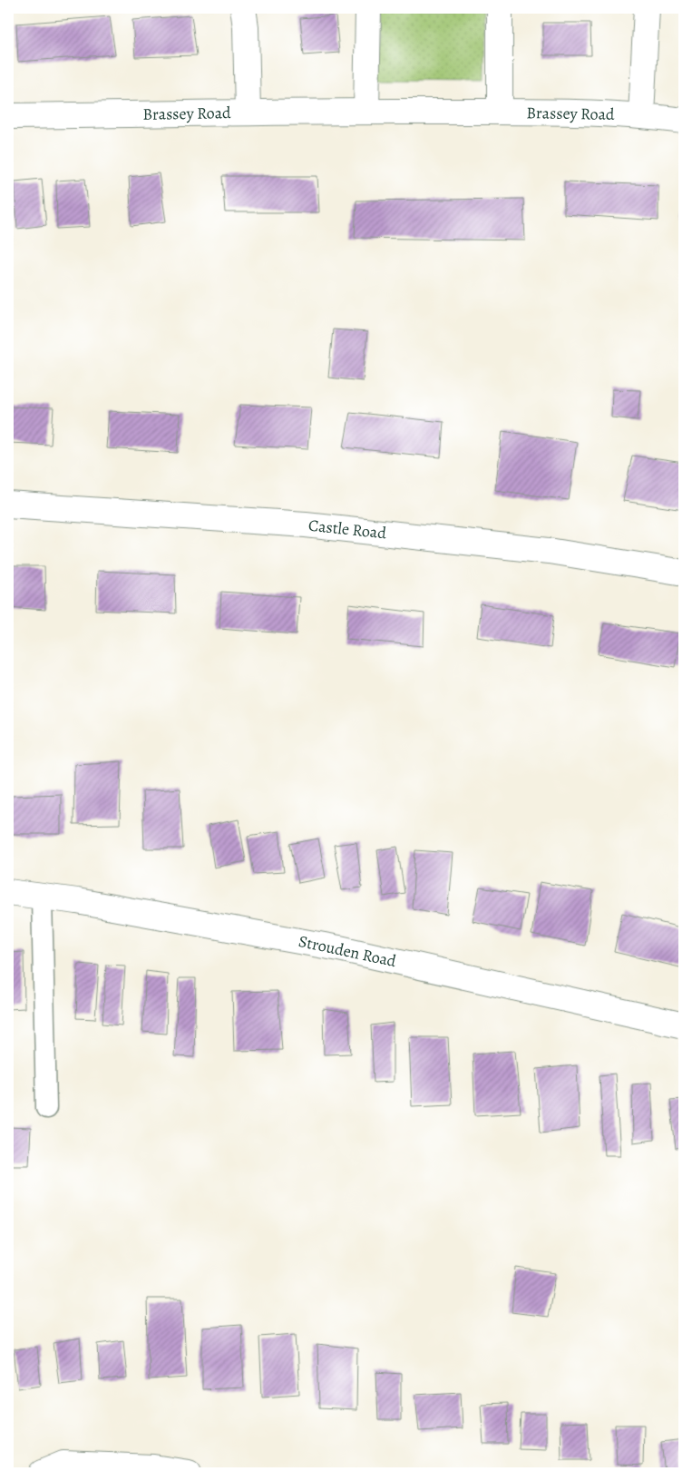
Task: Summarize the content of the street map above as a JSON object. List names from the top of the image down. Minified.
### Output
{"streets":{"street":["Brassey Road","Castle Road","Strouden Road"]}}
